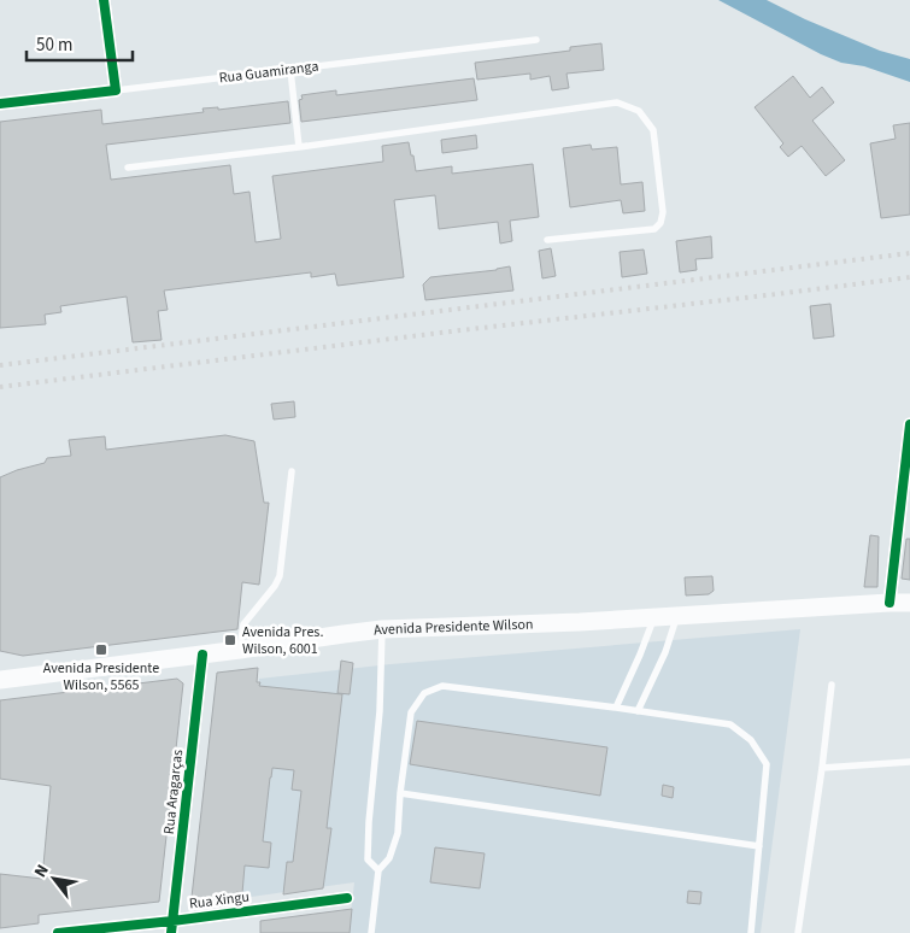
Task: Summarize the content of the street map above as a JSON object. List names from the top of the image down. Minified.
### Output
{"streets":{"main road":["Avenida Presidente Wilson"],"street":["Rua Guamiranga","Rua Aragarças","Rua Xingu"]},"crossings":[["Avenida Presidente Wilson","Rua Aragarças"],["Rua Aragarças","Rua Xingu"]],"places":{"transit":["Avenida Pres. Wilson, 6001","Avenida Presidente Wilson, 5565"]},"scale_bar":"50 m","north":"top left"}
